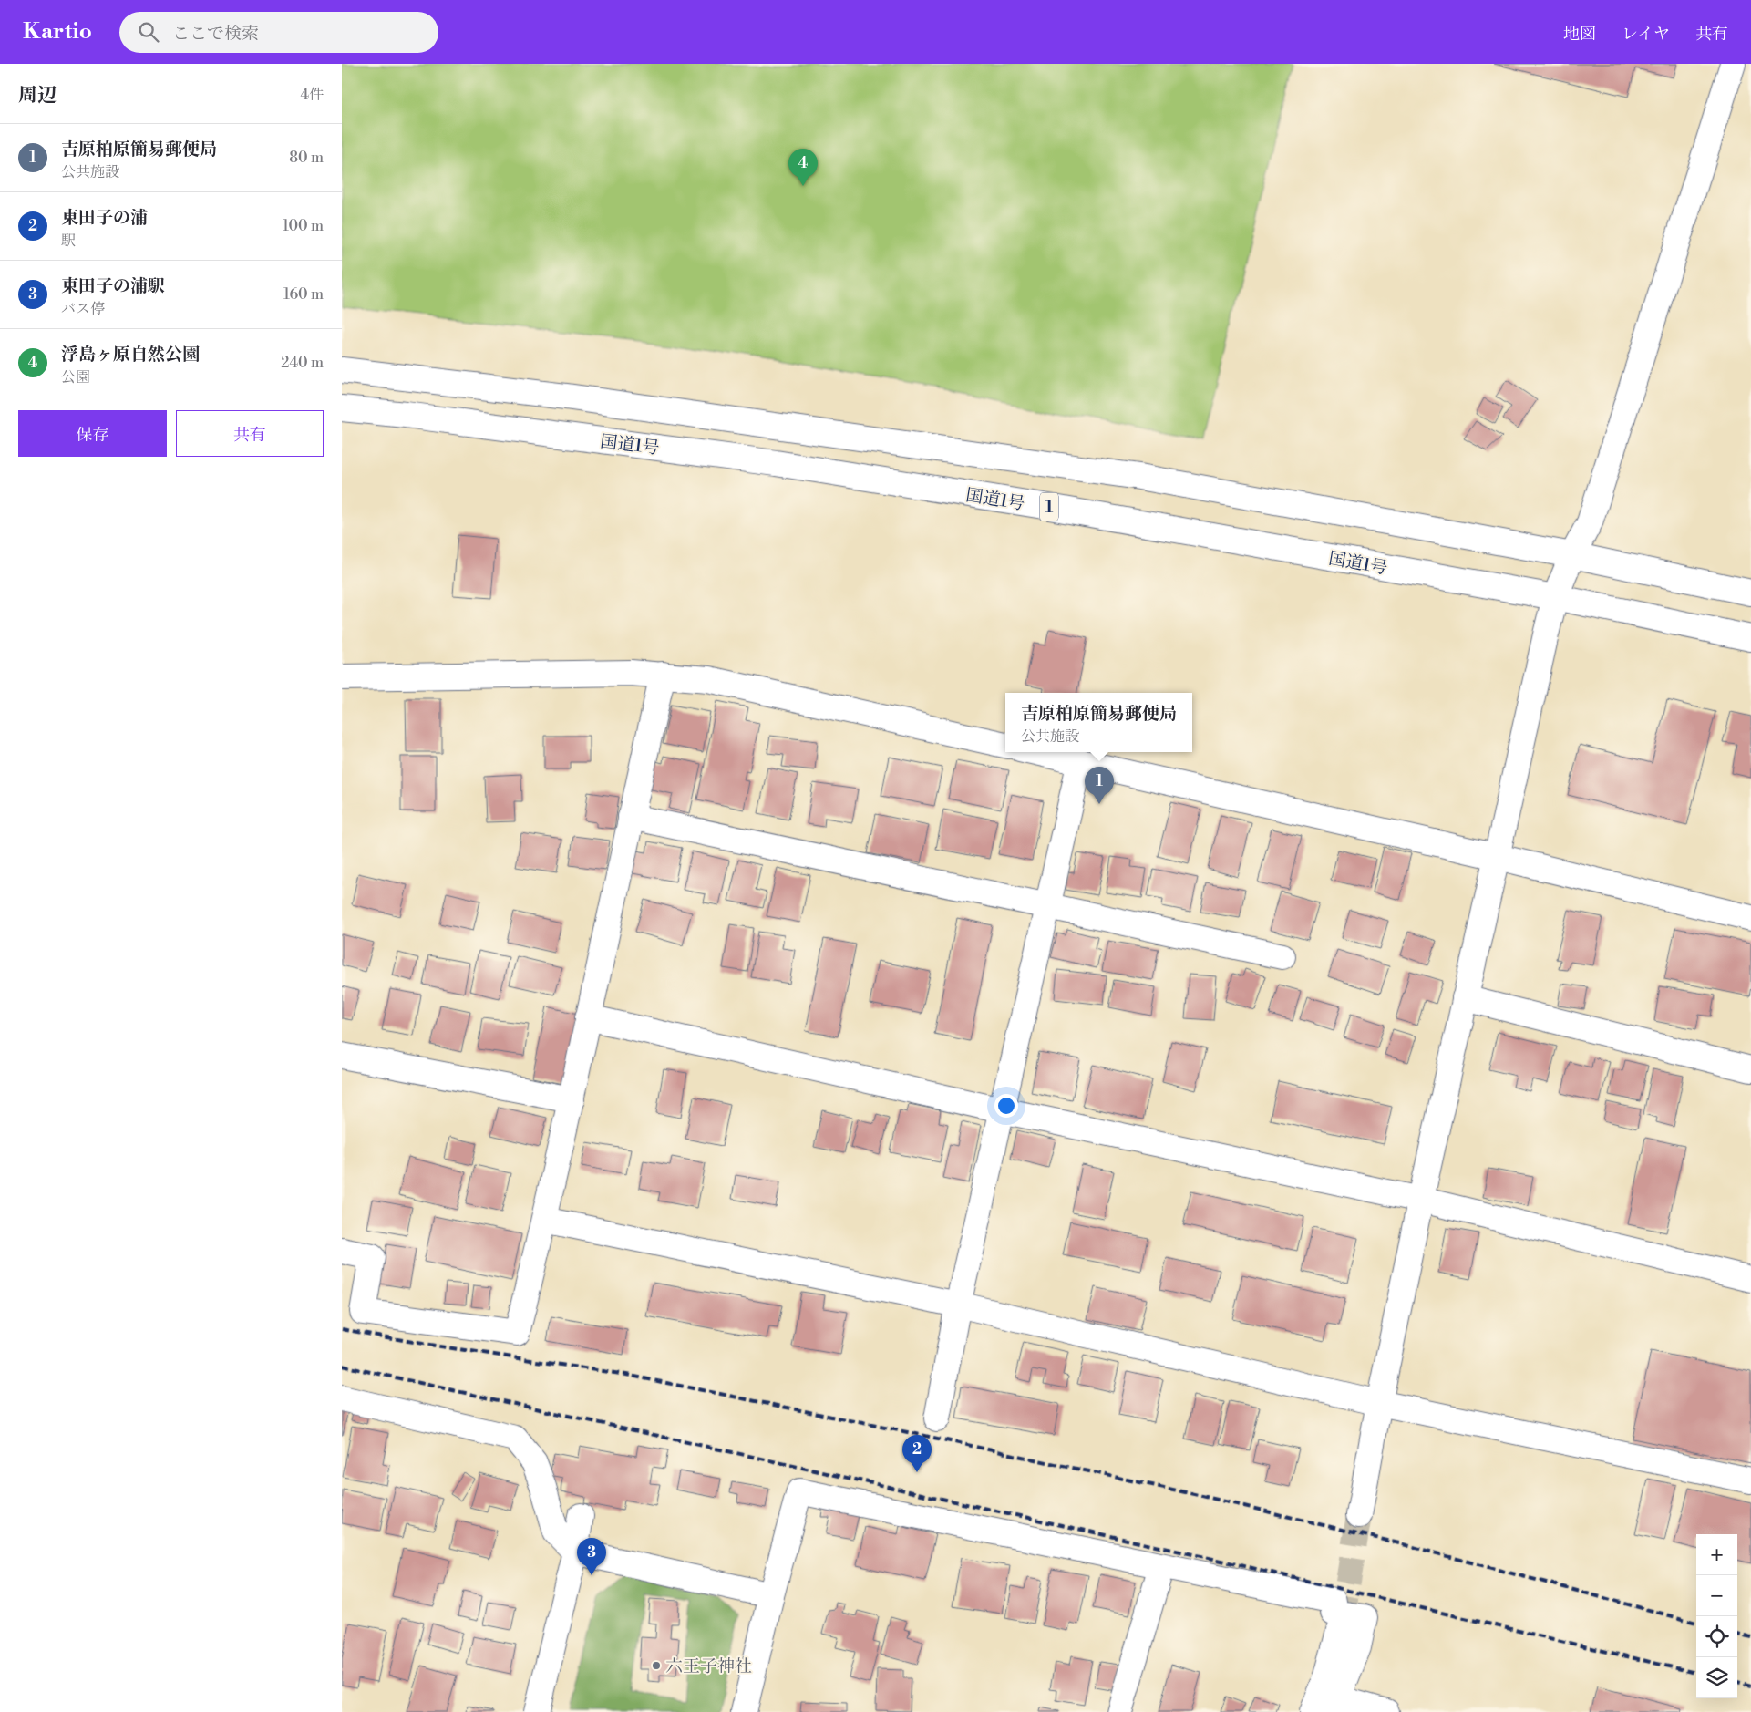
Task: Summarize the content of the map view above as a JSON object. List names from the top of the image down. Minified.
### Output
{"streets":{"main road":["国道1号","1"]},"places":["六王子神社"],"page":{"header":"Kartio","search":"ここで検索","nav":["地図","レイヤ","共有"],"heading":["周辺","4件"],"list":[{"mark":"1","name":"吉原柏原簡易郵便局","note":"公共施設","value":"80 m"},{"mark":"2","name":"東田子の浦","note":"駅","value":"100 m"},{"mark":"3","name":"東田子の浦駅","note":"バス停","value":"160 m"},{"mark":"4","name":"浮島ヶ原自然公園","note":"公園","value":"240 m"}],"pins":["4","1","2","3"],"buttons":["保存","共有"],"popup":["吉原柏原簡易郵便局","公共施設"],"map_buttons":["+","−"]}}
